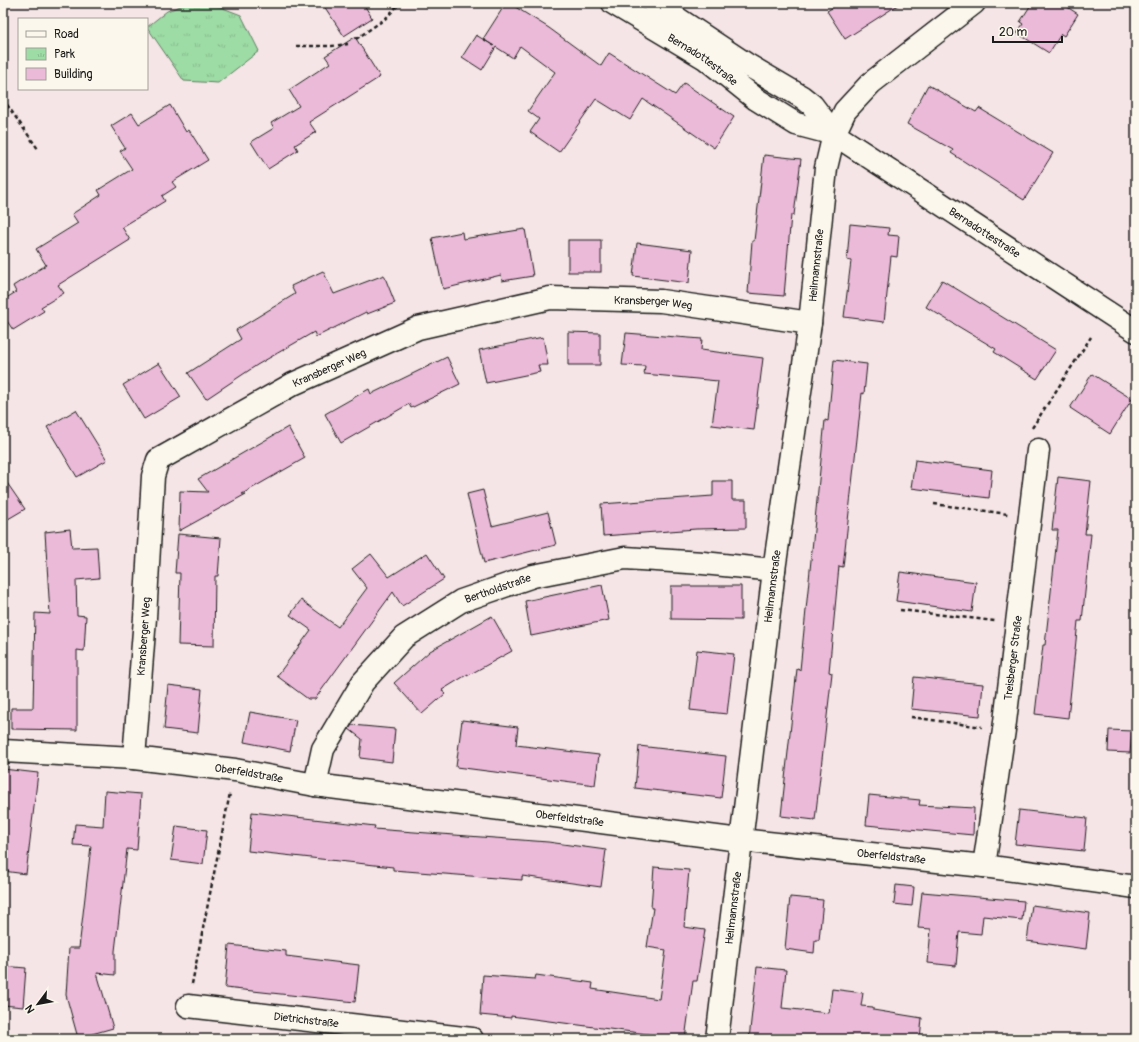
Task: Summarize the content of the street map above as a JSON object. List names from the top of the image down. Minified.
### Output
{"streets":{"street":["Bernadottestraße","Heilmannstraße","Kransberger Weg","Bertholdstraße","Treisberger Straße","Oberfeldstraße","Dietrichstraße"]},"crossings":[["Bernadottestraße","Heilmannstraße"],["Heilmannstraße","Kransberger Weg"],["Heilmannstraße","Bertholdstraße"],["Heilmannstraße","Oberfeldstraße"],["Kransberger Weg","Oberfeldstraße"],["Bertholdstraße","Oberfeldstraße"],["Treisberger Straße","Oberfeldstraße"]],"legend":["Road","Park","Building"],"scale_bar":"20 m","north":"bottom left"}
